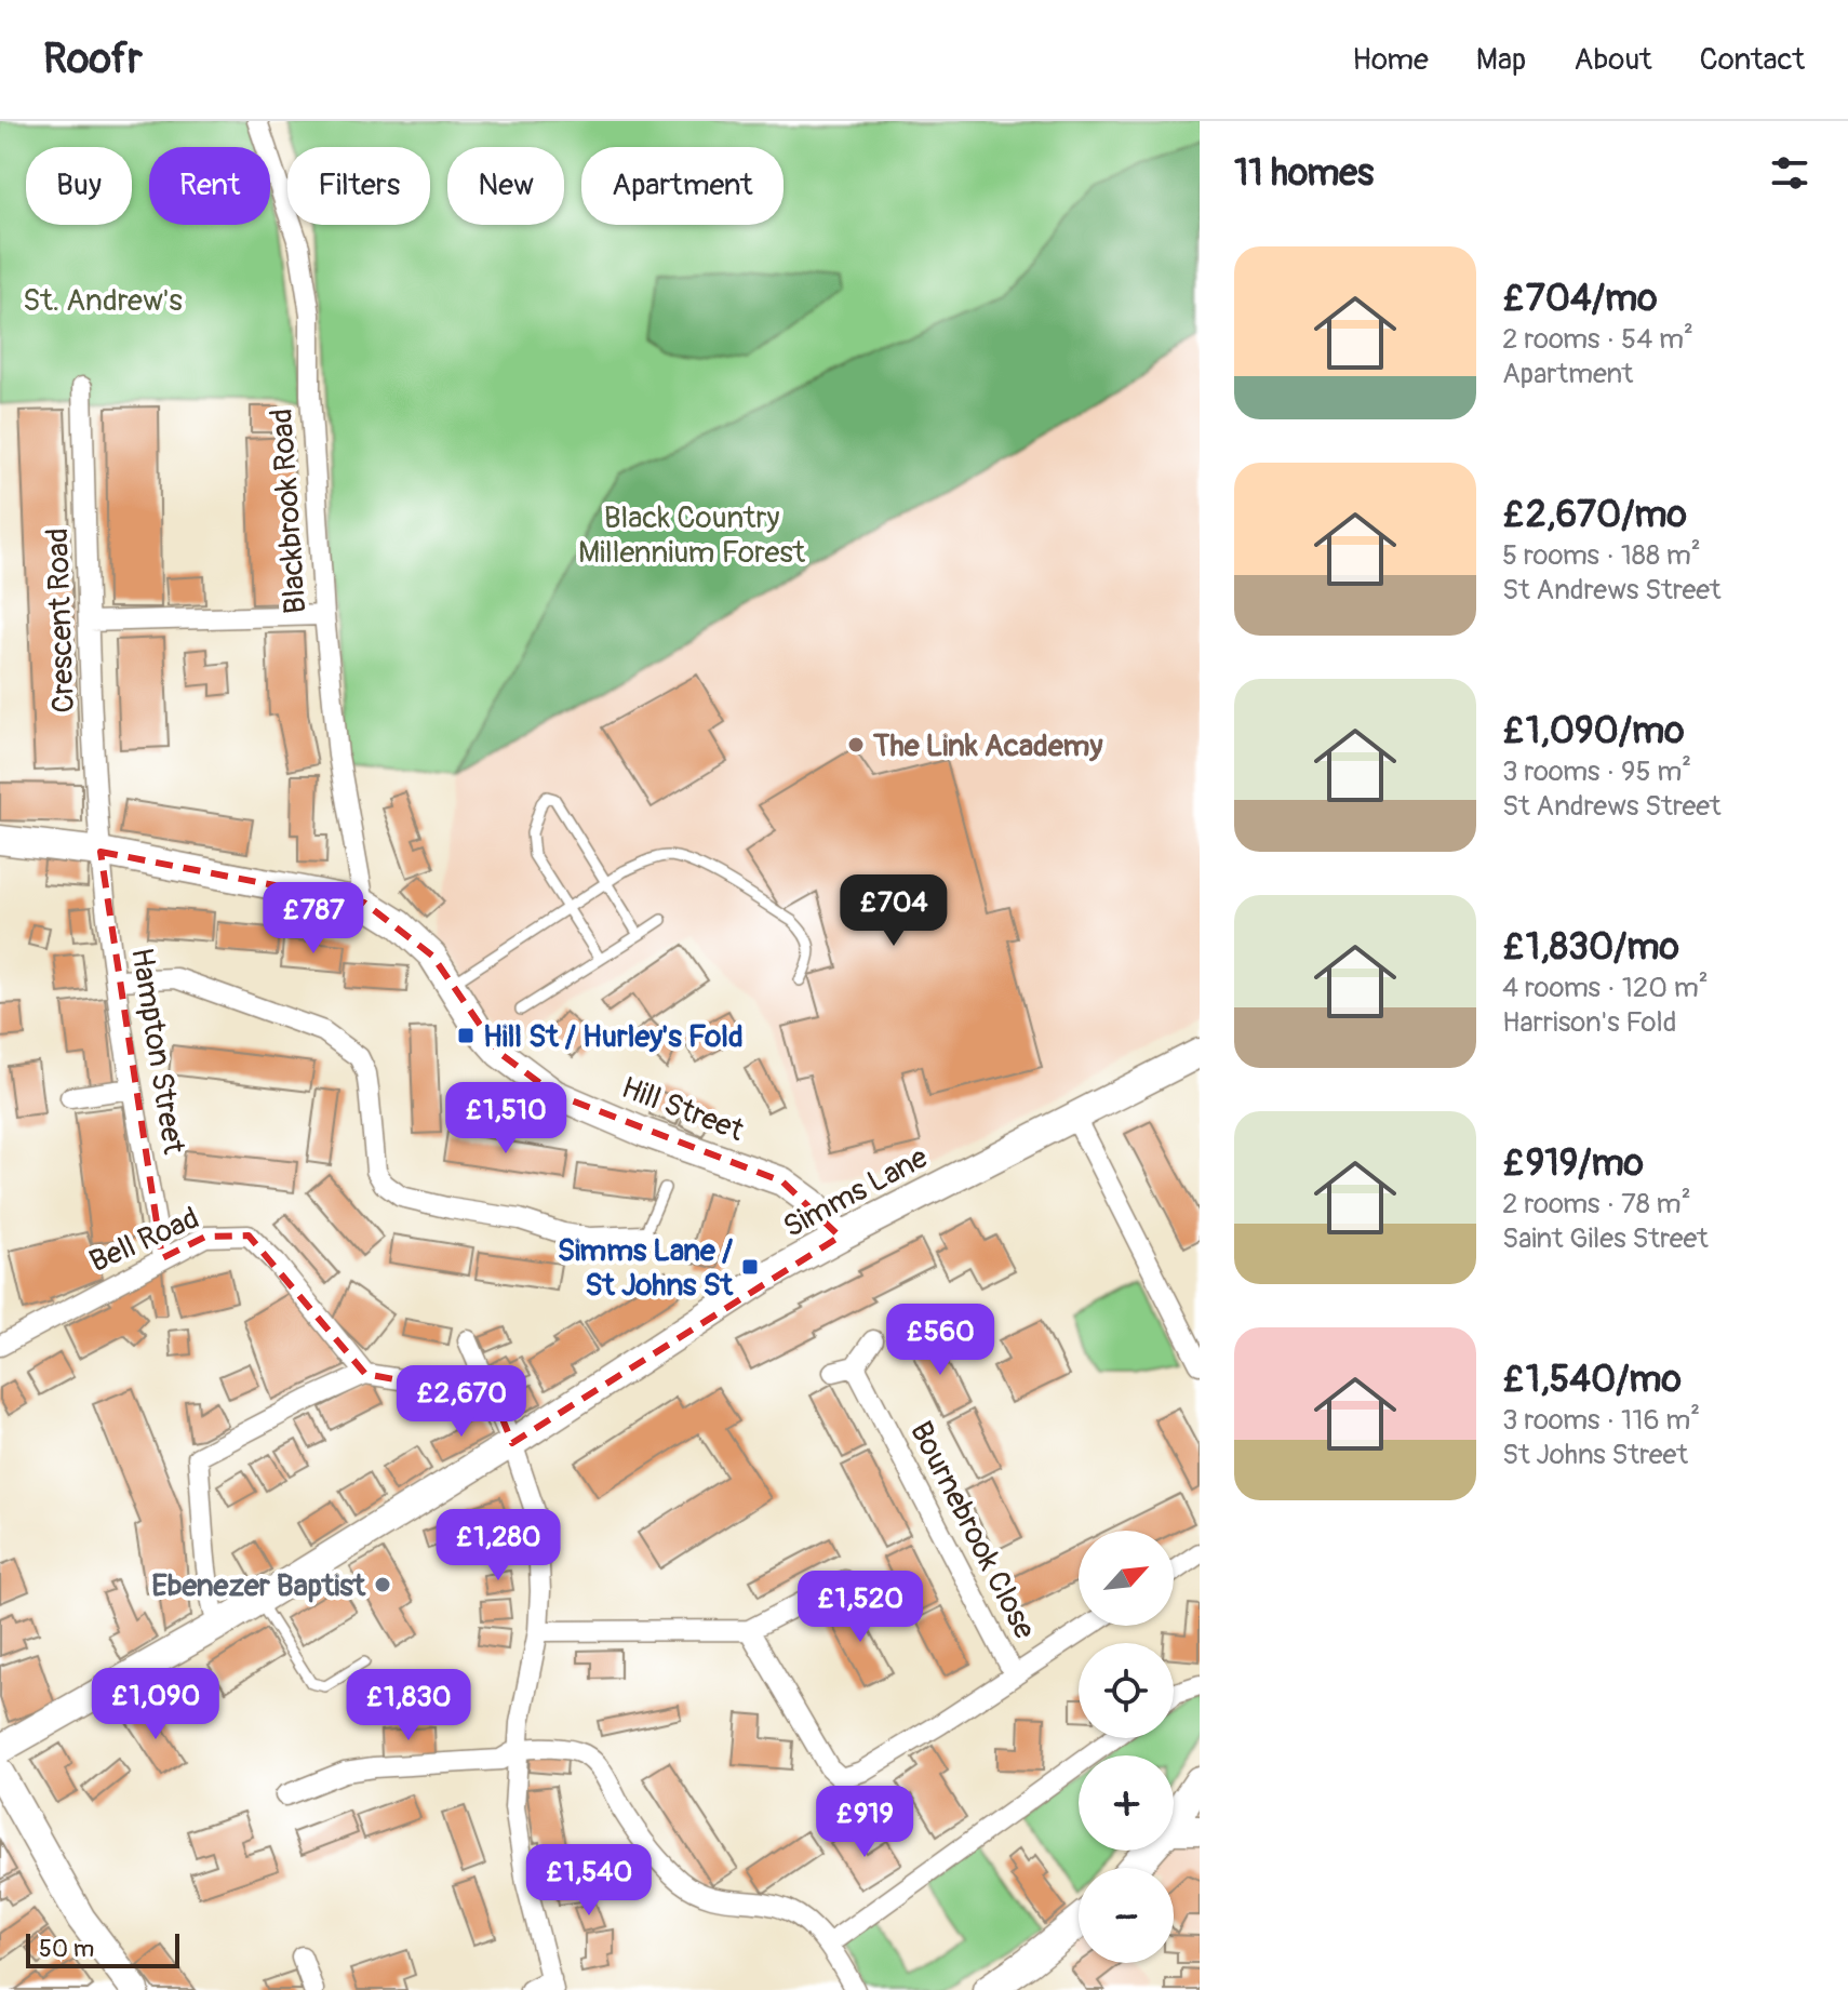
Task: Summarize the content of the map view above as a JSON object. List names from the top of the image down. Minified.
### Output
{"streets":{"street":["Blackbrook Road","Crescent Road","Hampton Street","Hill Street","Simms Lane","Bell Road","Bournebrook Close"]},"crossings":[["Blackbrook Road","Hill Street"],["Crescent Road","Hampton Street"],["Crescent Road","Hill Street"],["Hampton Street","Hill Street"],["Hampton Street","Bell Road"],["Hill Street","Simms Lane"]],"parks":["St. Andrew's","Black Country Millennium Forest"],"places":{"other":["The Link Academy","Ebenezer Baptist"],"transit":["Hill St / Hurley's Fold","Simms Lane / St Johns St"]},"scale_bar":"50 m","north":"top right","page":{"header":"Roofr","nav":["Home","Map","About","Contact"],"heading":"11 homes","chip":["Buy","Rent","Filters","New","Apartment"],"list":[{"name":"£704/mo","note":"2 rooms · 54 m² · Apartment"},{"name":"£2,670/mo","note":"5 rooms · 188 m² · St Andrews Street"},{"name":"£1,090/mo","note":"3 rooms · 95 m² · St Andrews Street"},{"name":"£1,830/mo","note":"4 rooms · 120 m² · Harrison's Fold"},{"name":"£919/mo","note":"2 rooms · 78 m² · Saint Giles Street"},{"name":"£1,540/mo","note":"3 rooms · 116 m² · St Johns Street"}],"price":["£704","£787","£1,510","£560","£2,670","£1,280","£1,520","£1,090","£1,830","£919","£1,540"],"map_buttons":["+","−"],"scale":"50 m"}}
